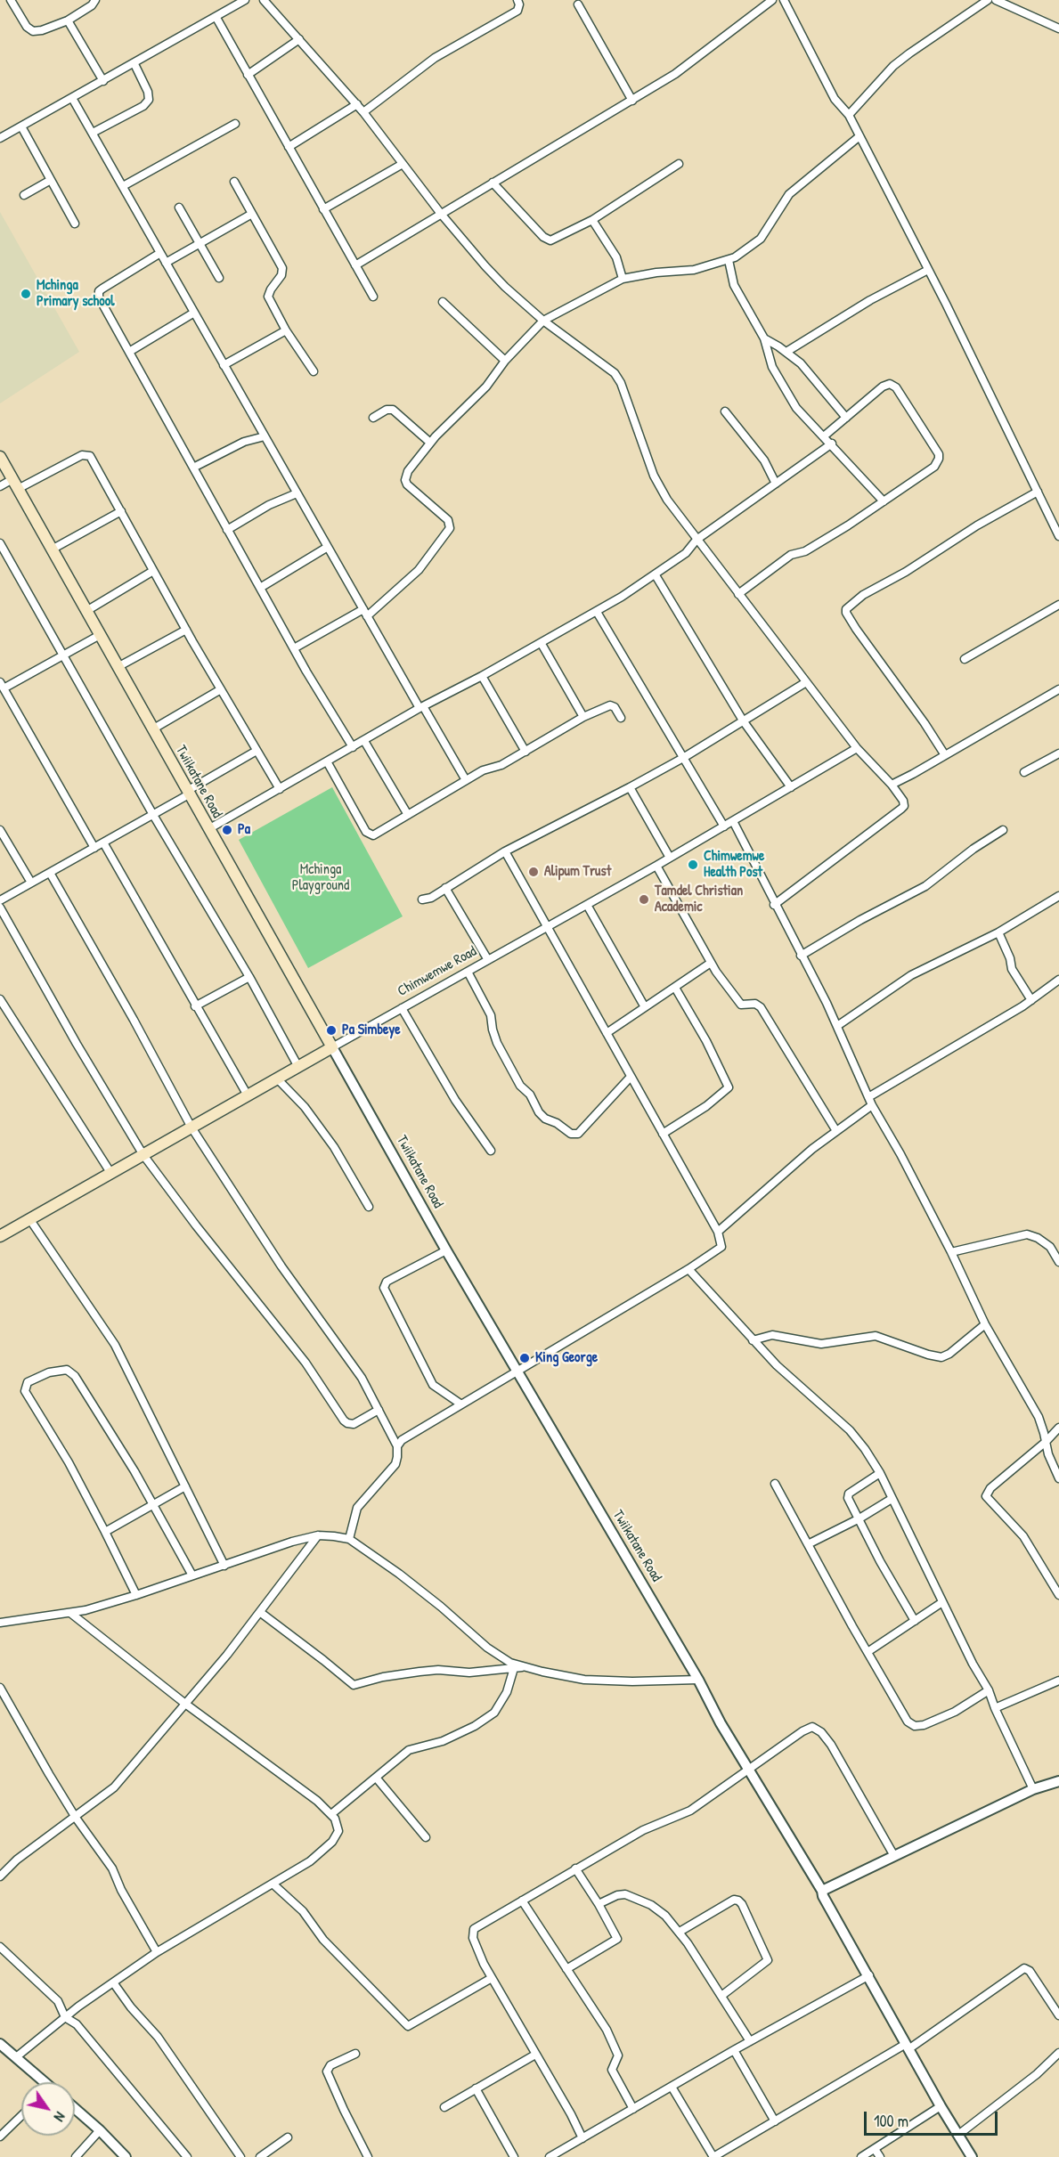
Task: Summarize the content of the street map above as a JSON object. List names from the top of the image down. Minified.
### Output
{"streets":{"main road":["Twiikatane Road","Chimwemwe Road"]},"crossings":[["Twiikatane Road","Chimwemwe Road"]],"parks":["Mchinga Playground"],"places":["Mchinga Primary school","Pa","Chimwemwe Health Post","Alipum Trust","Tamdel Christian Academic","Pa Simbeye","King George"],"scale_bar":"100 m","north":"bottom right"}
